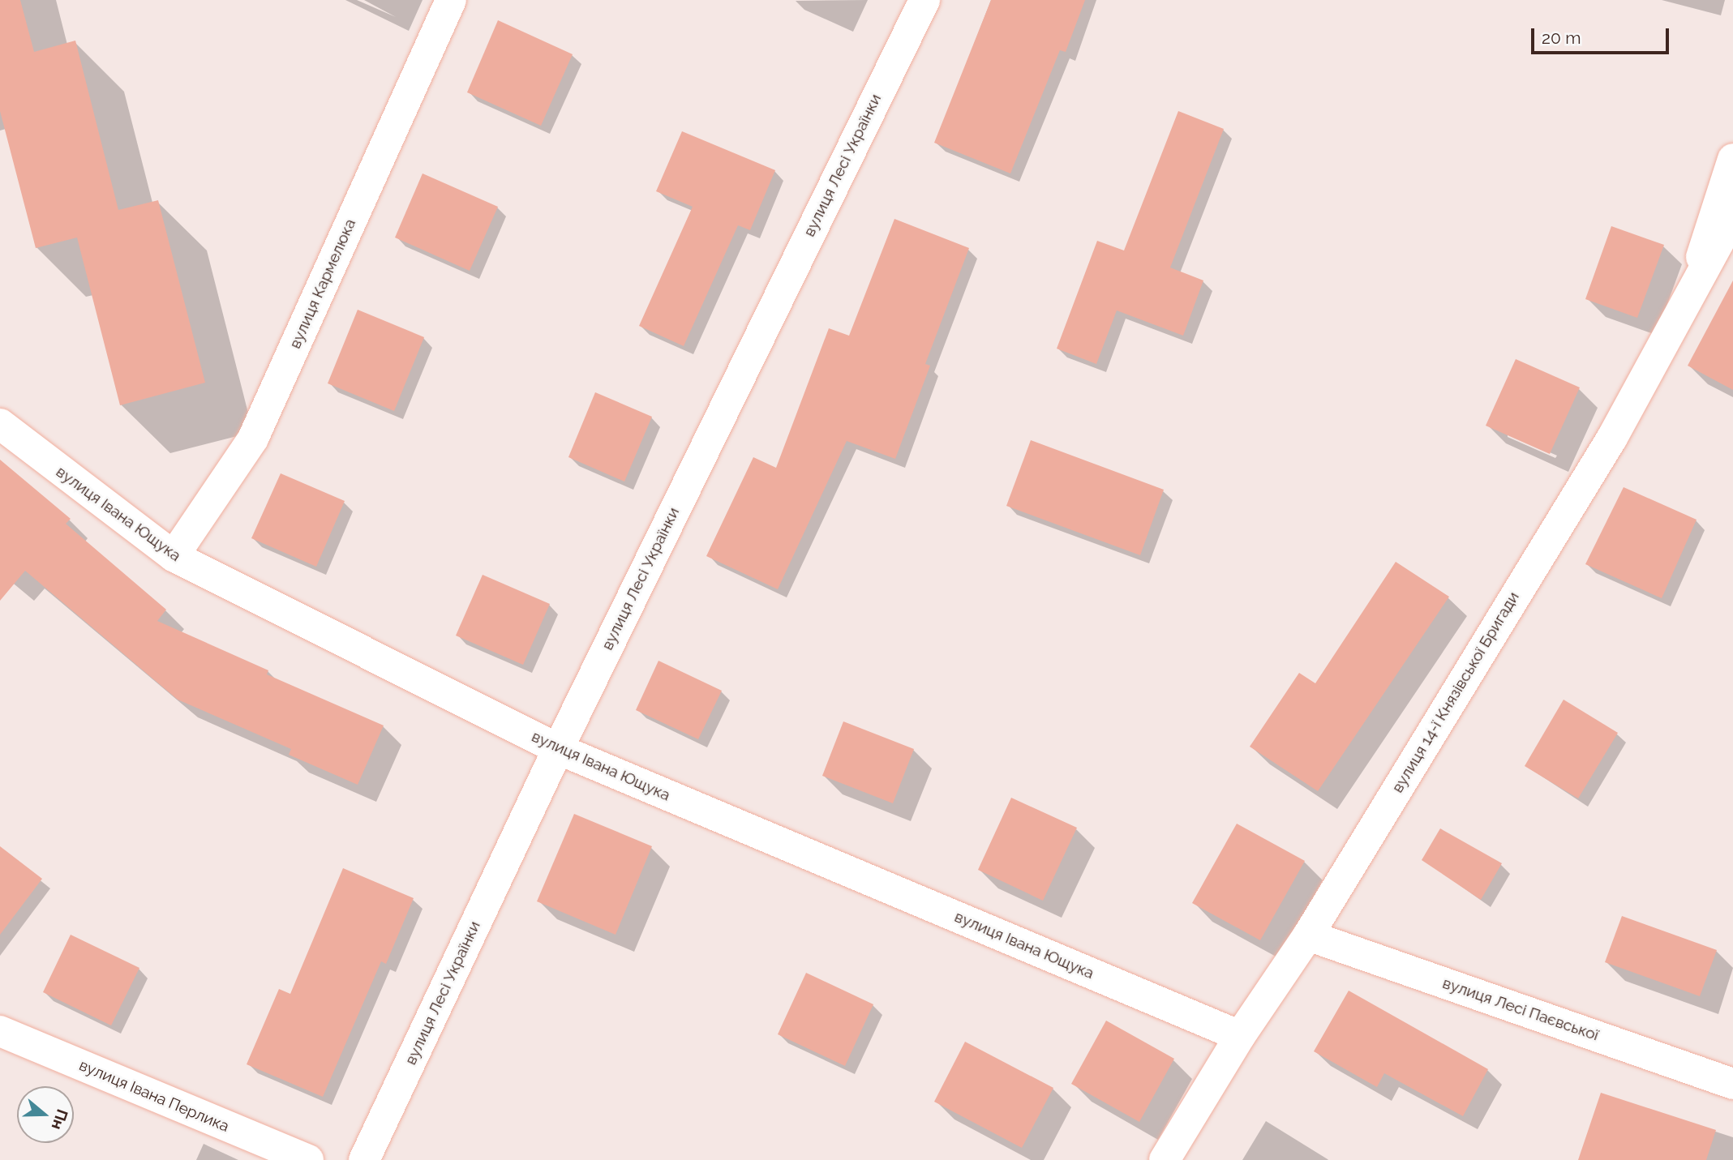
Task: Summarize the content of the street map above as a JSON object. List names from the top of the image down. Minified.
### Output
{"streets":{"street":["вулиця Лесі Українки","вулиця Кармелюка","вулиця Івана Ющука","вулиця 14-ї Князівської Бригади","вулиця Лесі Паєвської","вулиця Івана Перлика"]},"crossings":[["вулиця Лесі Українки","вулиця Івана Ющука"],["вулиця Кармелюка","вулиця Івана Ющука"],["вулиця Івана Ющука","вулиця 14-ї Князівської Бригади"],["вулиця 14-ї Князівської Бригади","вулиця Лесі Паєвської"]],"scale_bar":"20 m","north":"right"}
